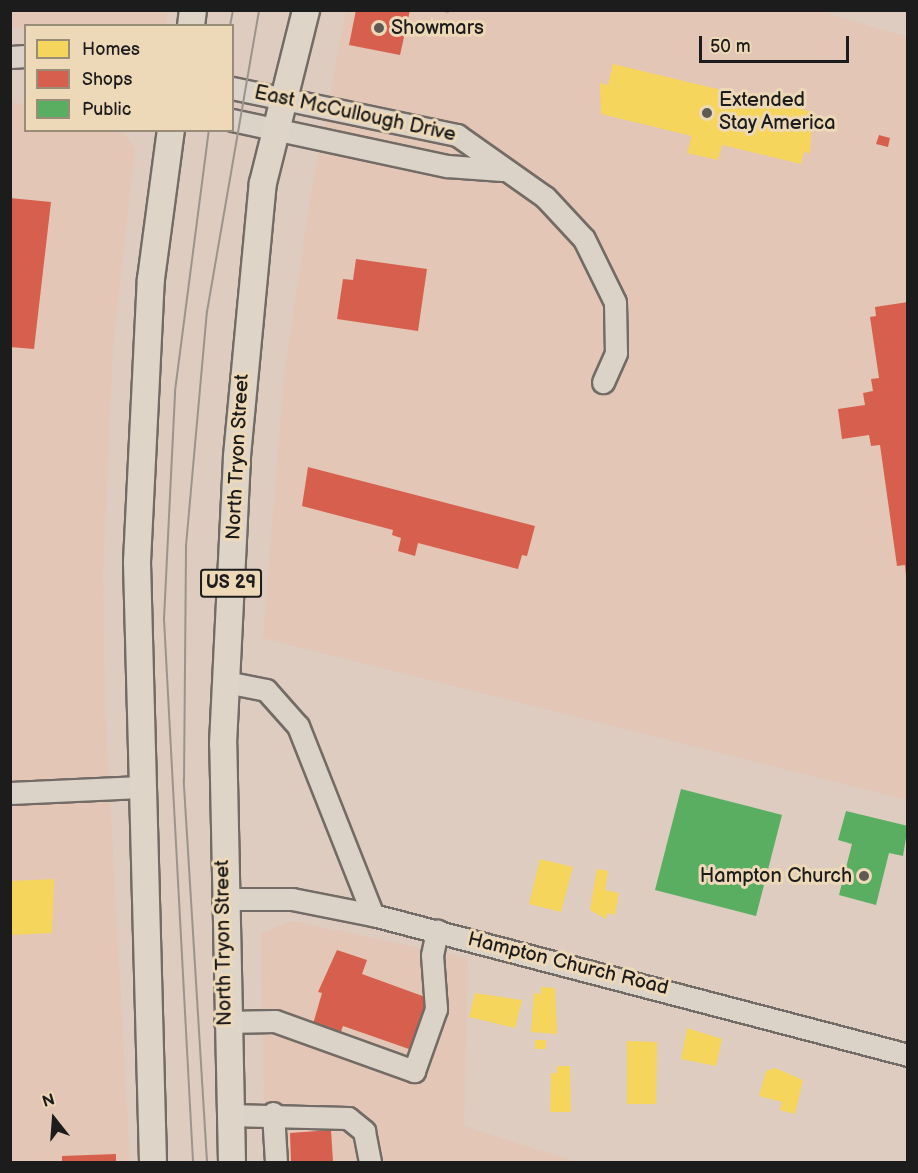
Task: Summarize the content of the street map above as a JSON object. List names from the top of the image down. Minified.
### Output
{"streets":{"main road":["North Tryon Street","US 29"],"street":["East McCullough Drive","Hampton Church Road"]},"crossings":[["East McCullough Drive","North Tryon Street"],["North Tryon Street","Hampton Church Road"]],"places":["Showmars","Extended Stay America","Hampton Church"],"legend":["Homes","Shops","Public"],"scale_bar":"50 m","north":"top"}
